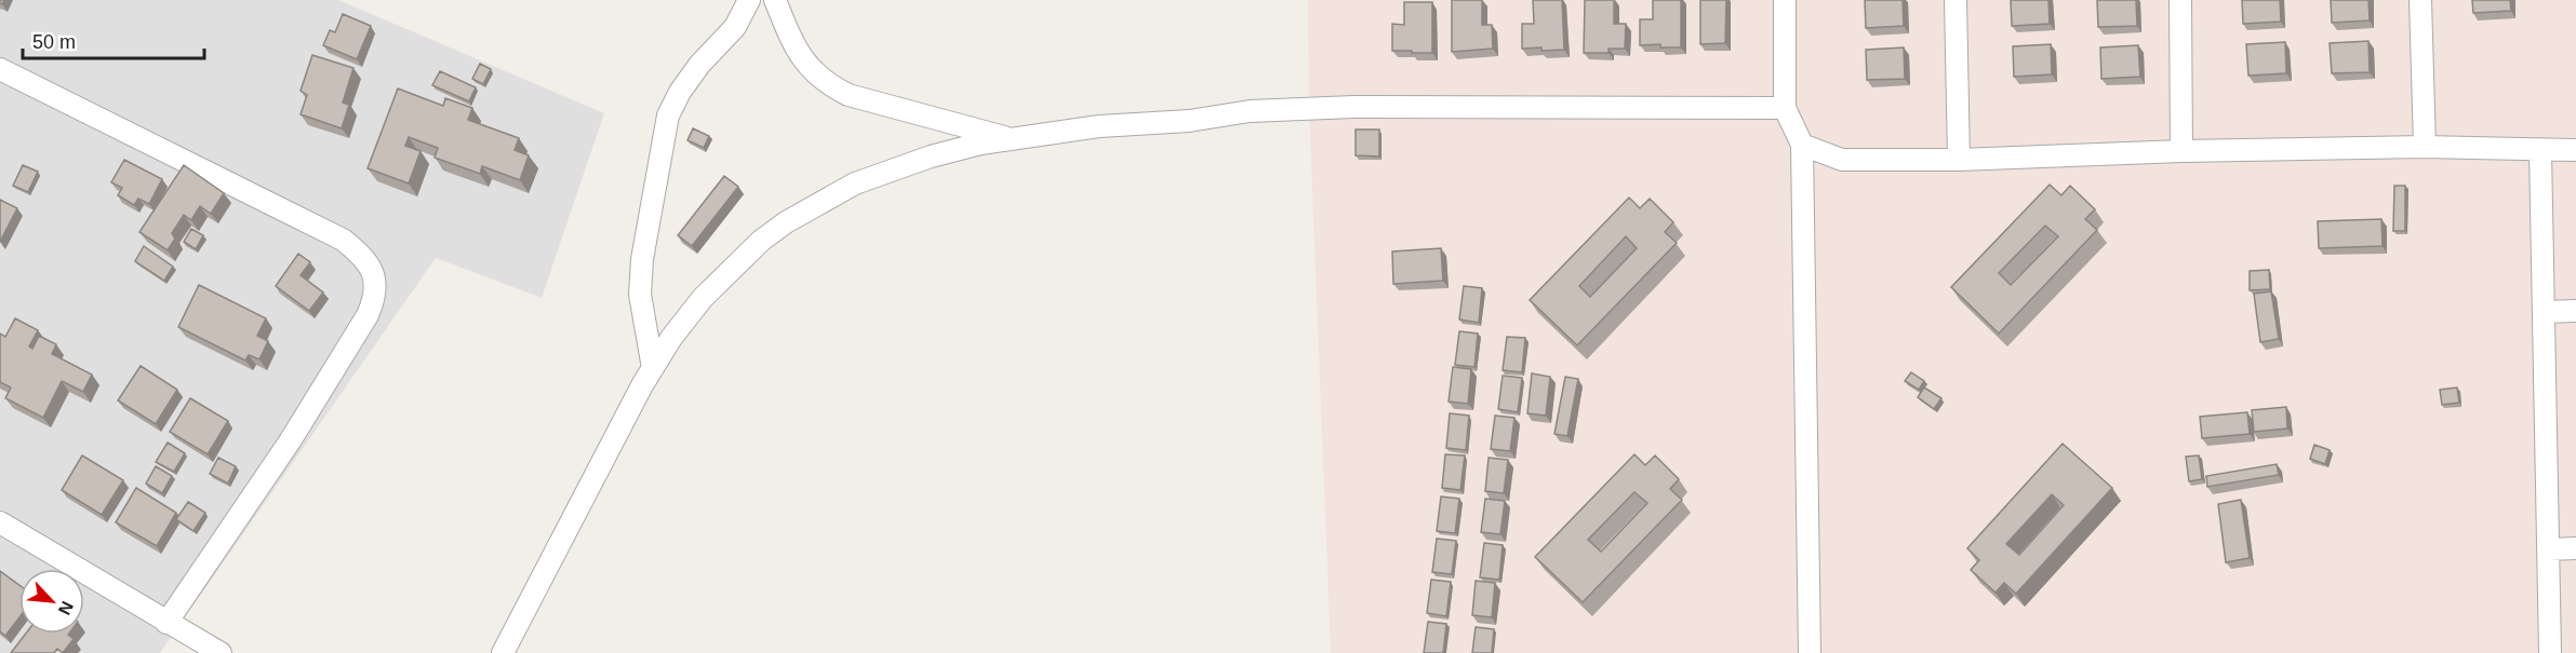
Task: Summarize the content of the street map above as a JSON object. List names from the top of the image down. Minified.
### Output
{"scale_bar":"50 m","north":"bottom right"}
